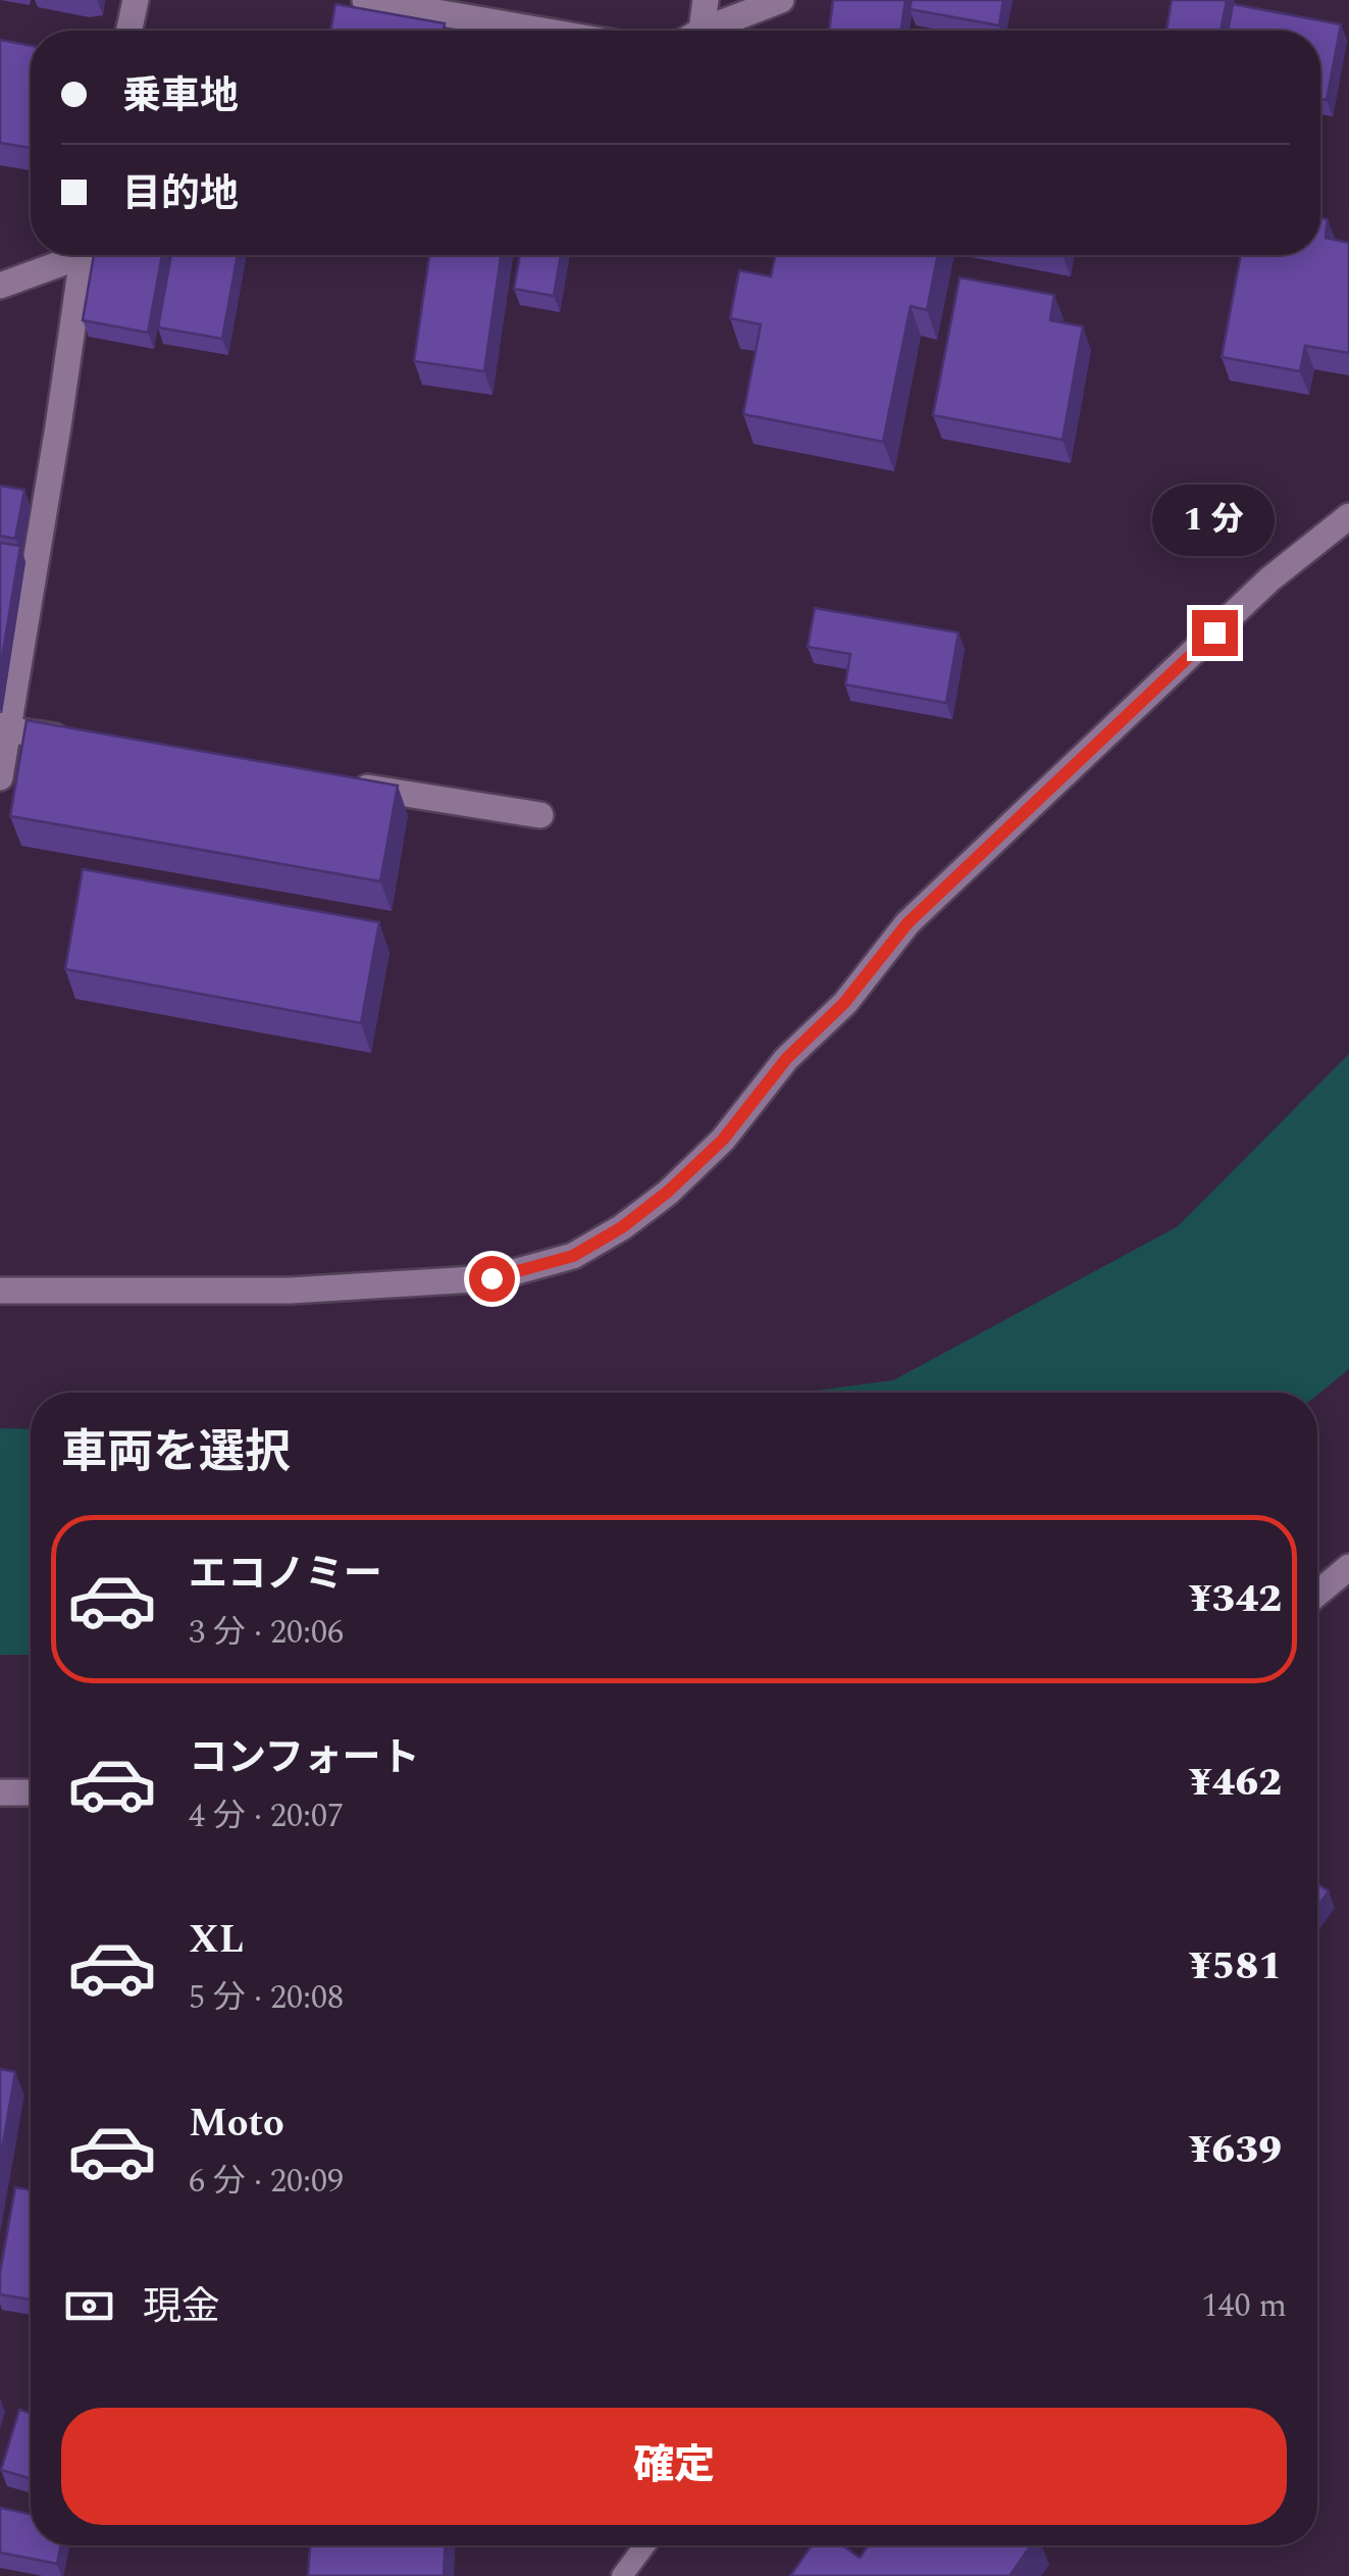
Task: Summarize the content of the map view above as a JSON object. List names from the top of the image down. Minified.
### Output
{"page":{"banner":["乗車地","目的地"],"bubble":"1 分","heading":"車両を選択","list":[{"name":"エコノミー","note":"3 分 · 20:06","value":"¥342"},{"name":"コンフォート","note":"4 分 · 20:07","value":"¥462"},{"name":"XL","note":"5 分 · 20:08","value":"¥581"},{"name":"Moto","note":"6 分 · 20:09","value":"¥639"}],"pay":["現金","140 m"],"buttons":"確定"}}
